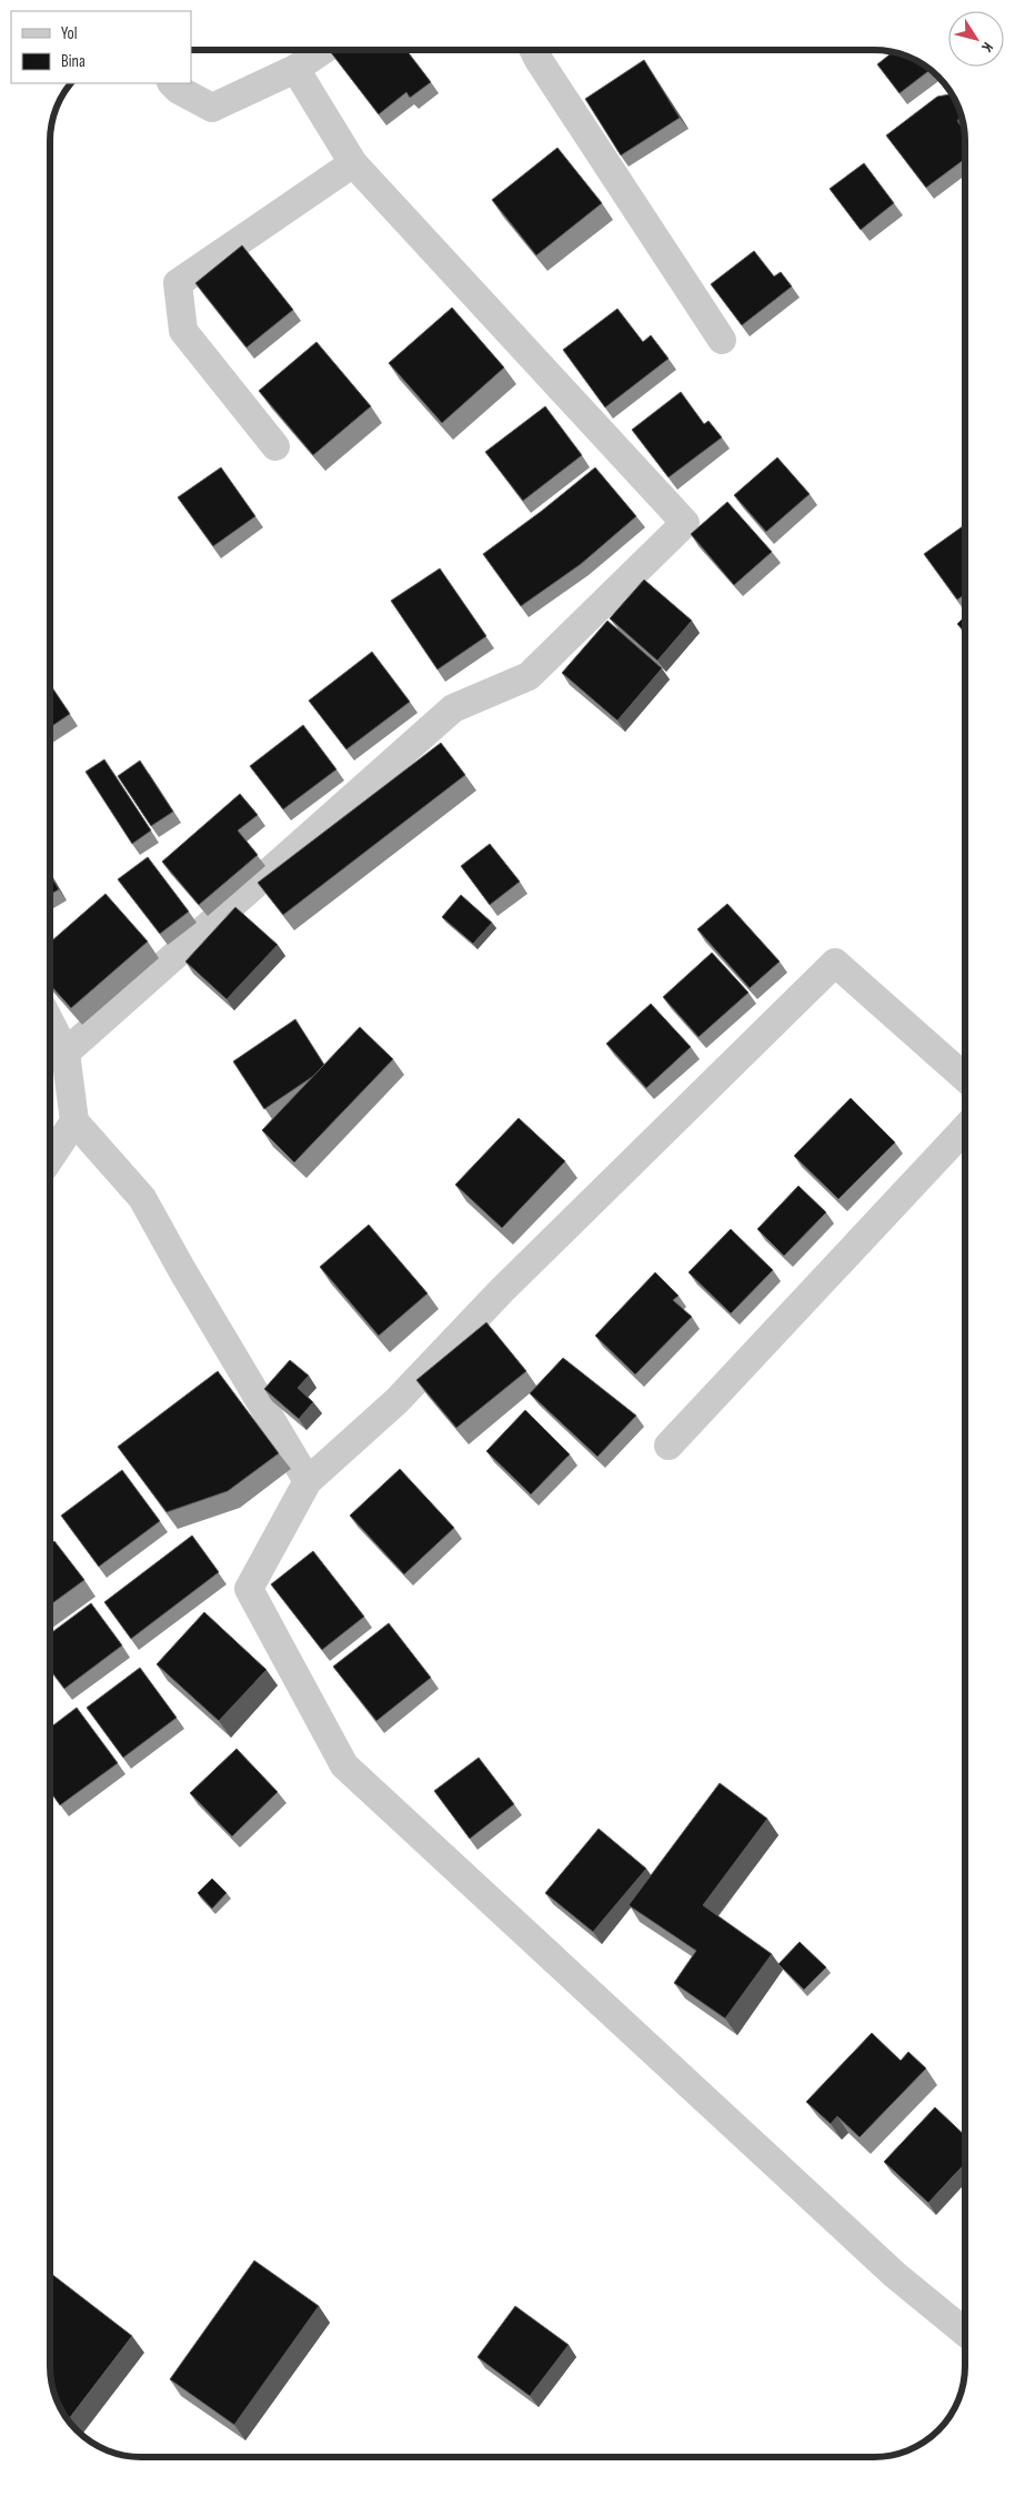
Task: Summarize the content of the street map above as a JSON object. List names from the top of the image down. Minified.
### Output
{"legend":["Yol","Bina"],"north":"bottom right"}
